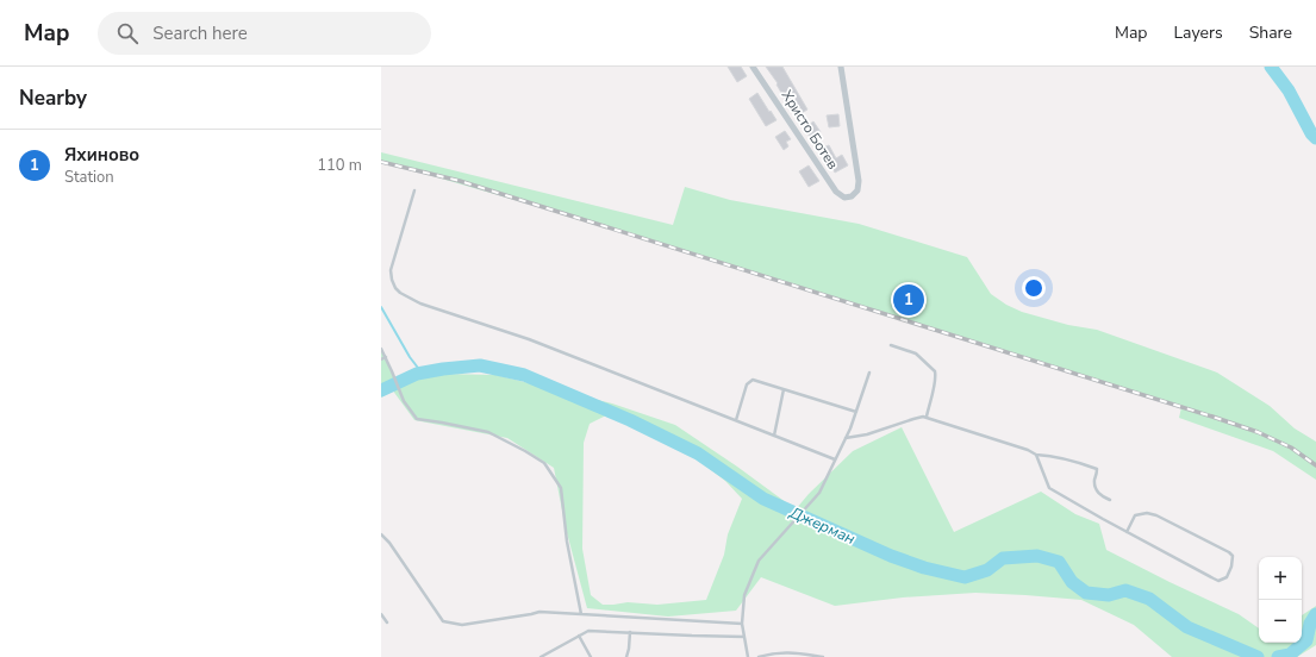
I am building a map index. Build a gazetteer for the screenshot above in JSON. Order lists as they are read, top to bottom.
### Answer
{
  "streets": {
    "street": ["Христо Ботев"]
  },
  "water": ["Джерман"],
  "page": {
    "header": "Map",
    "search": "Search here",
    "nav": ["Map", "Layers", "Share"],
    "heading": "Nearby",
    "list": [
      {
        "mark": "1",
        "name": "Яхиново",
        "note": "Station",
        "value": "110 m"
      }
    ],
    "pins": "1",
    "map_buttons": ["+", "−"]
  }
}
